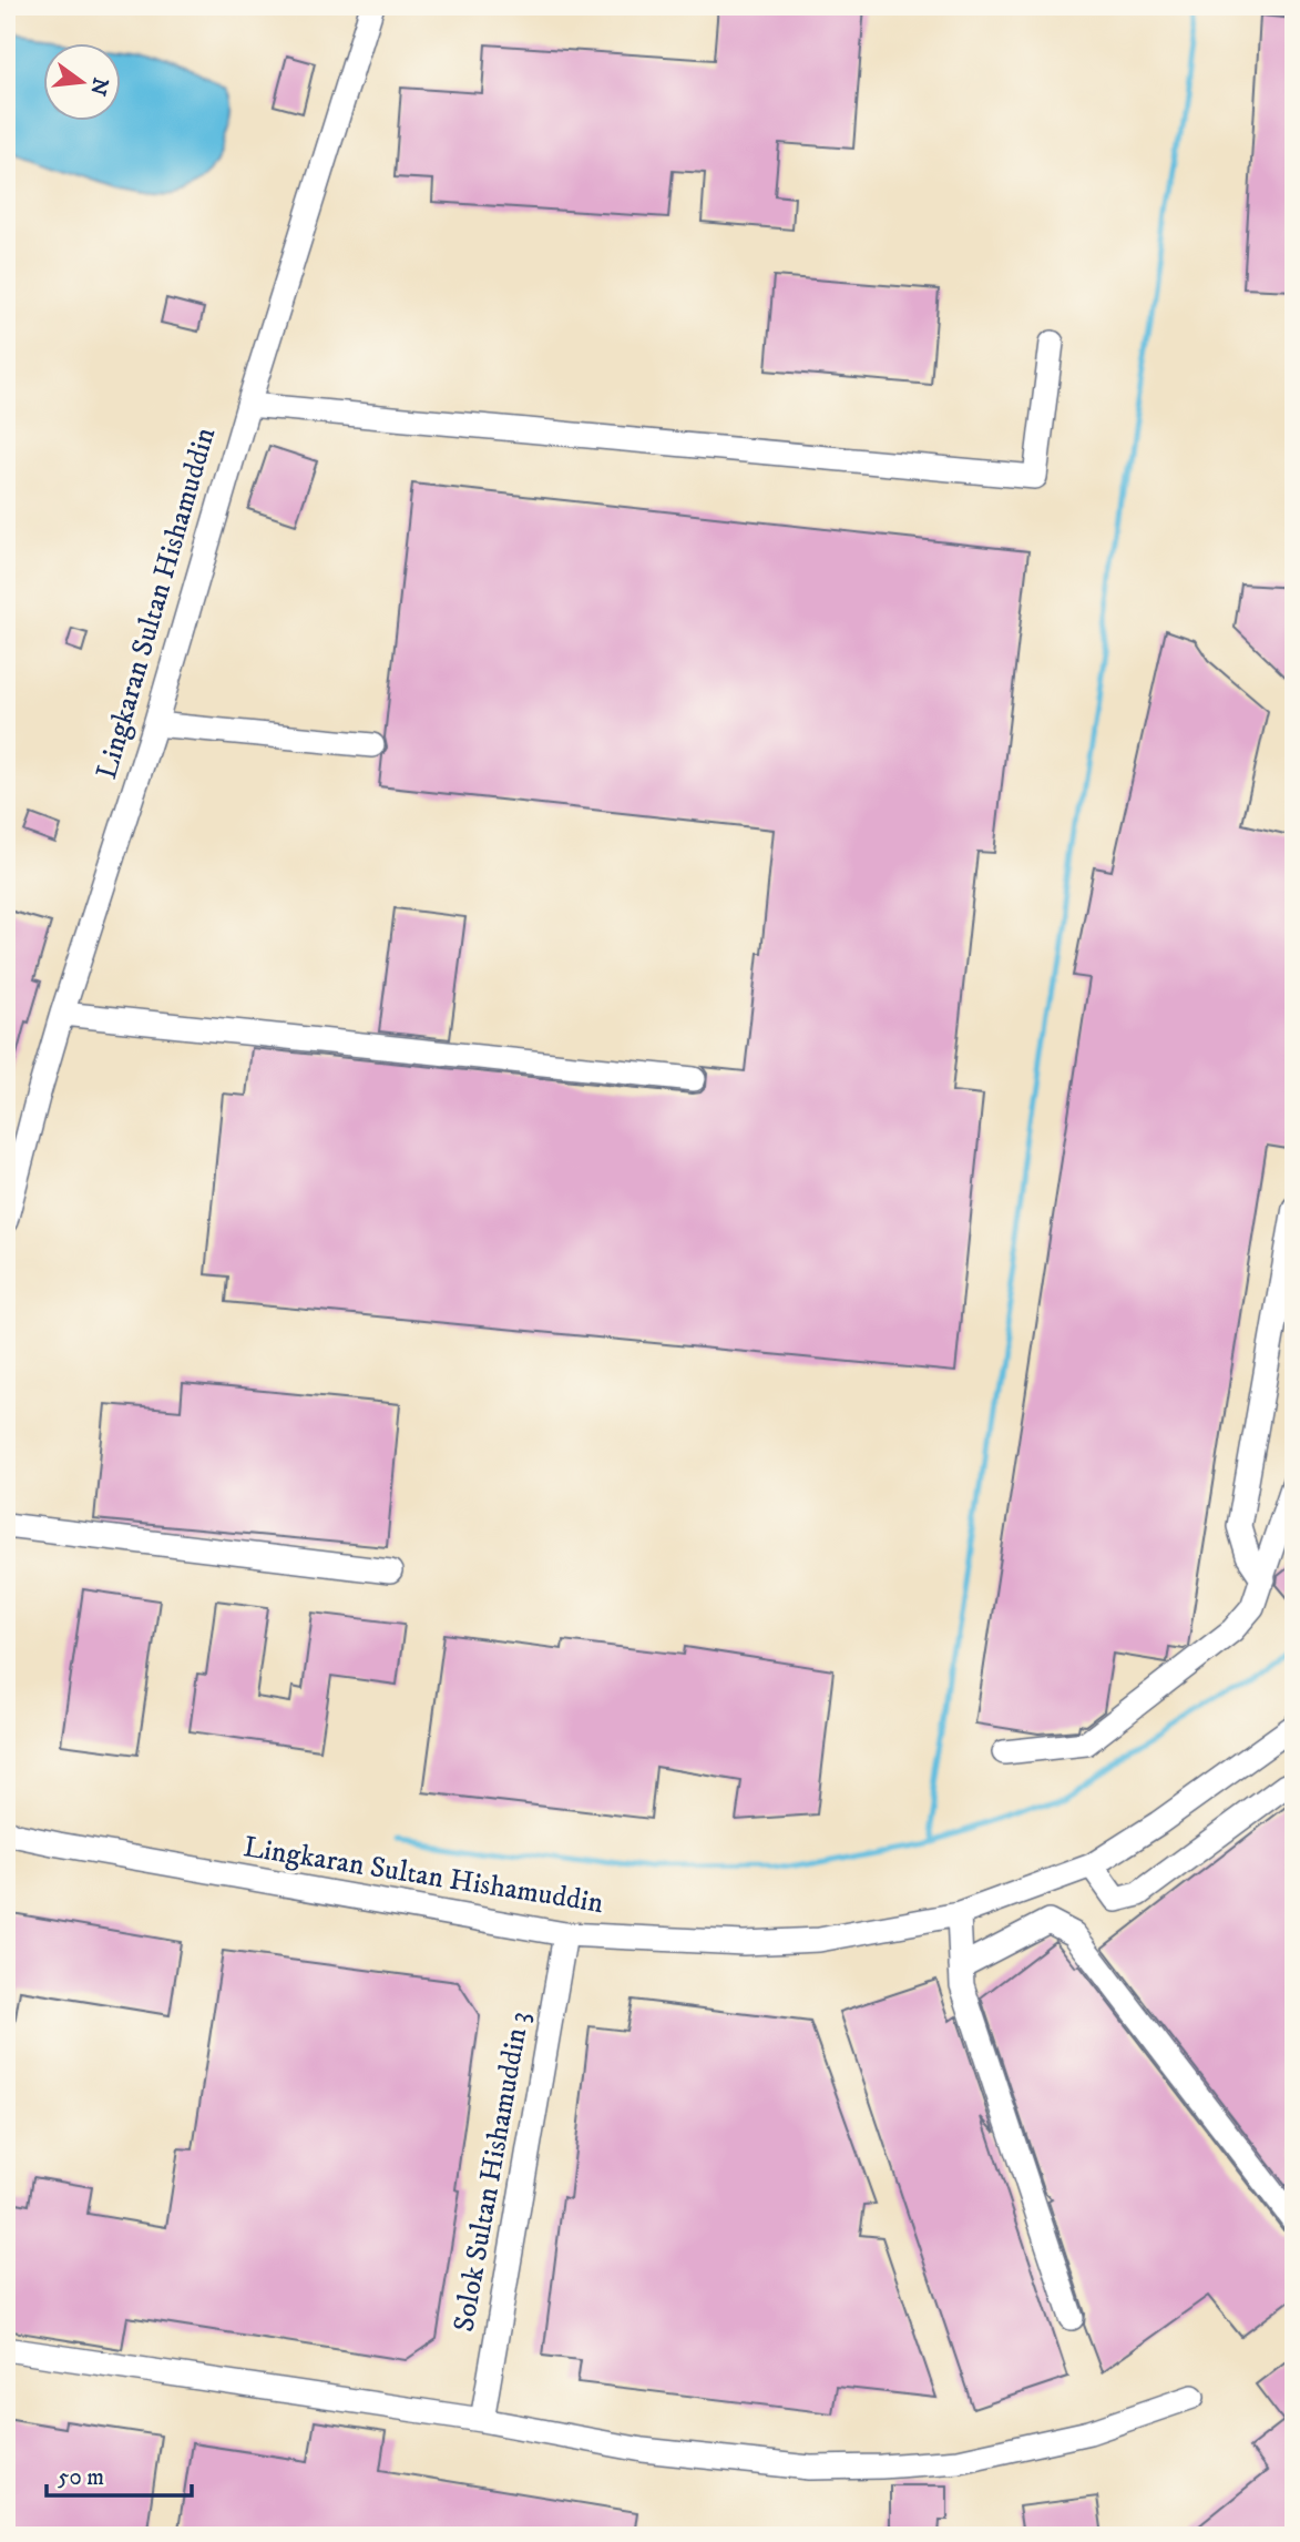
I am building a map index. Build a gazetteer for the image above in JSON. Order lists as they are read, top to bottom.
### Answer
{
  "streets": {
    "street": ["Lingkaran Sultan Hishamuddin", "Solok Sultan Hishamuddin 3"]
  },
  "crossings": [
    ["Lingkaran Sultan Hishamuddin", "Solok Sultan Hishamuddin 3"]
  ],
  "scale_bar": "50 m",
  "north": "right"
}
